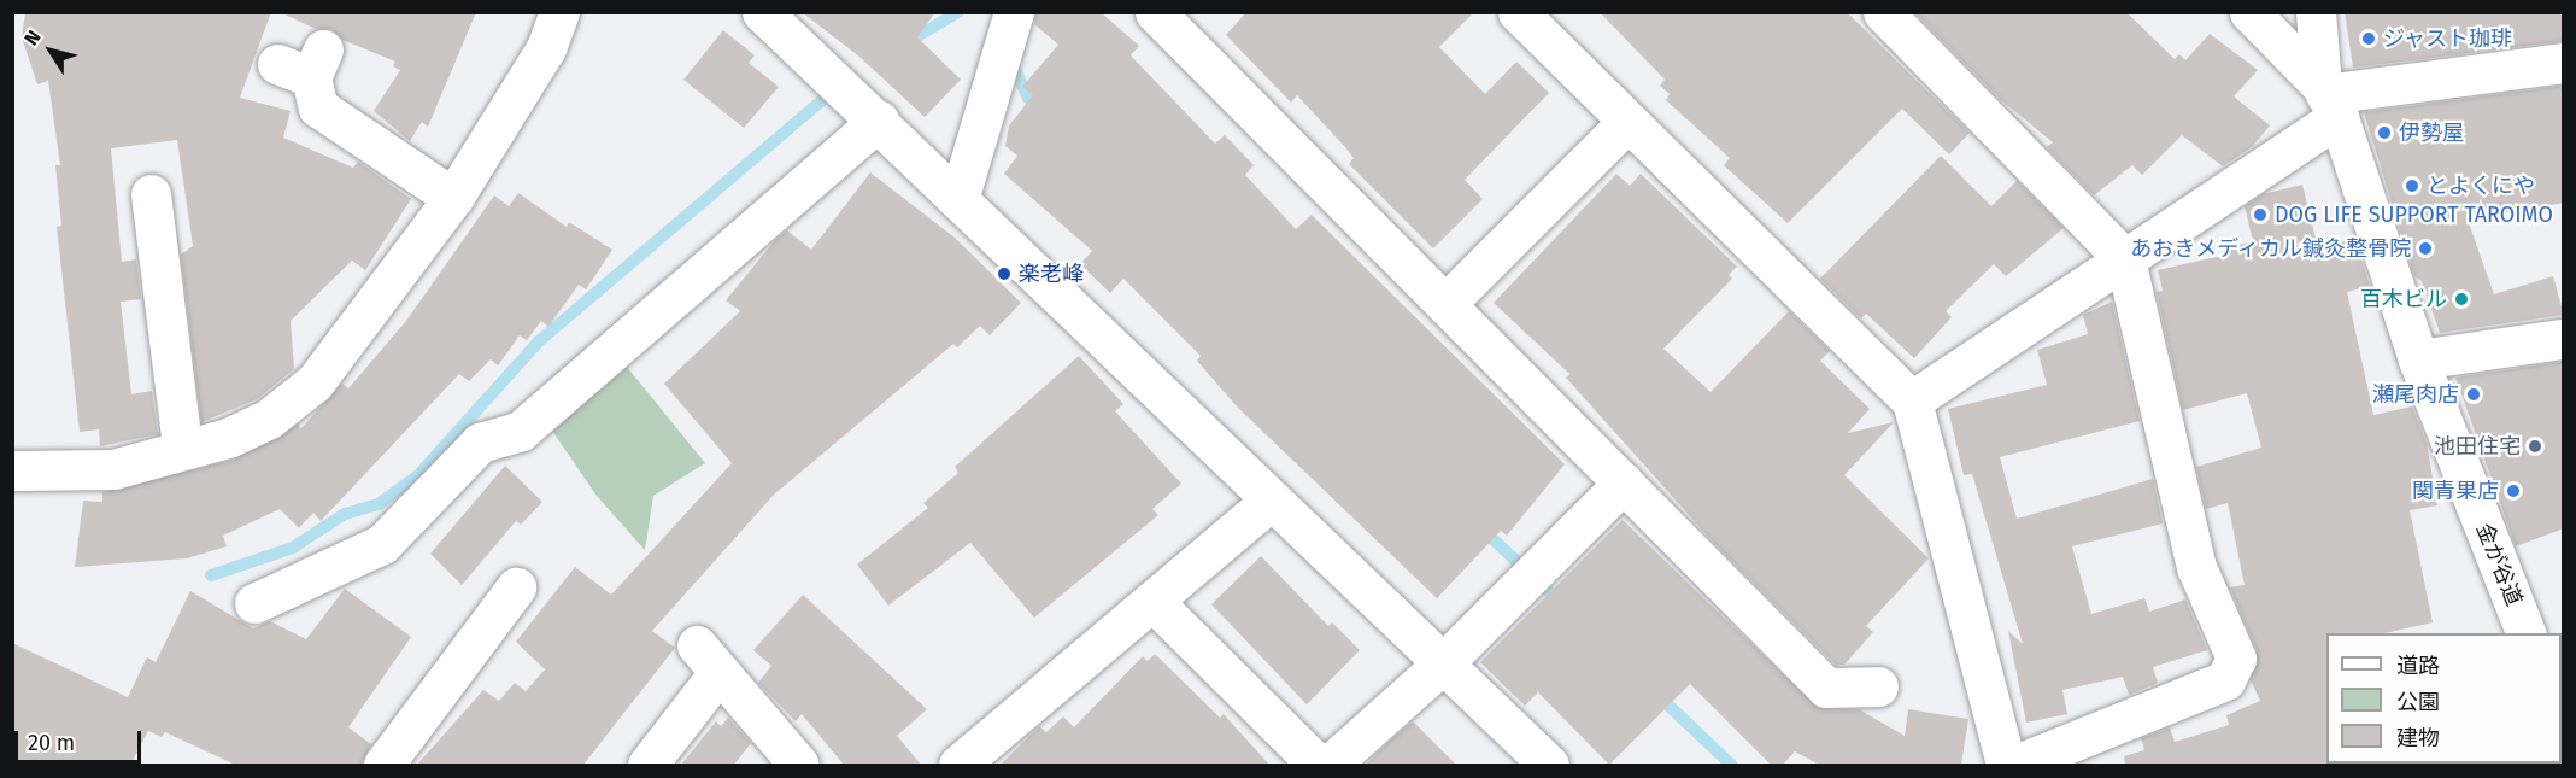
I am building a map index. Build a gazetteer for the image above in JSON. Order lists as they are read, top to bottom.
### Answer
{
  "streets": {
    "street": ["金が谷道"]
  },
  "places": [
    "ジャスト珈琲",
    "伊勢屋",
    "とよくにや",
    "DOG LIFE SUPPORT TAROIMO",
    "あおきメディカル鍼灸整骨院",
    "楽老峰",
    "百木ビル",
    "瀬尾肉店",
    "池田住宅",
    "関青果店"
  ],
  "legend": ["道路", "公園", "建物"],
  "scale_bar": "20 m",
  "north": "top left"
}
